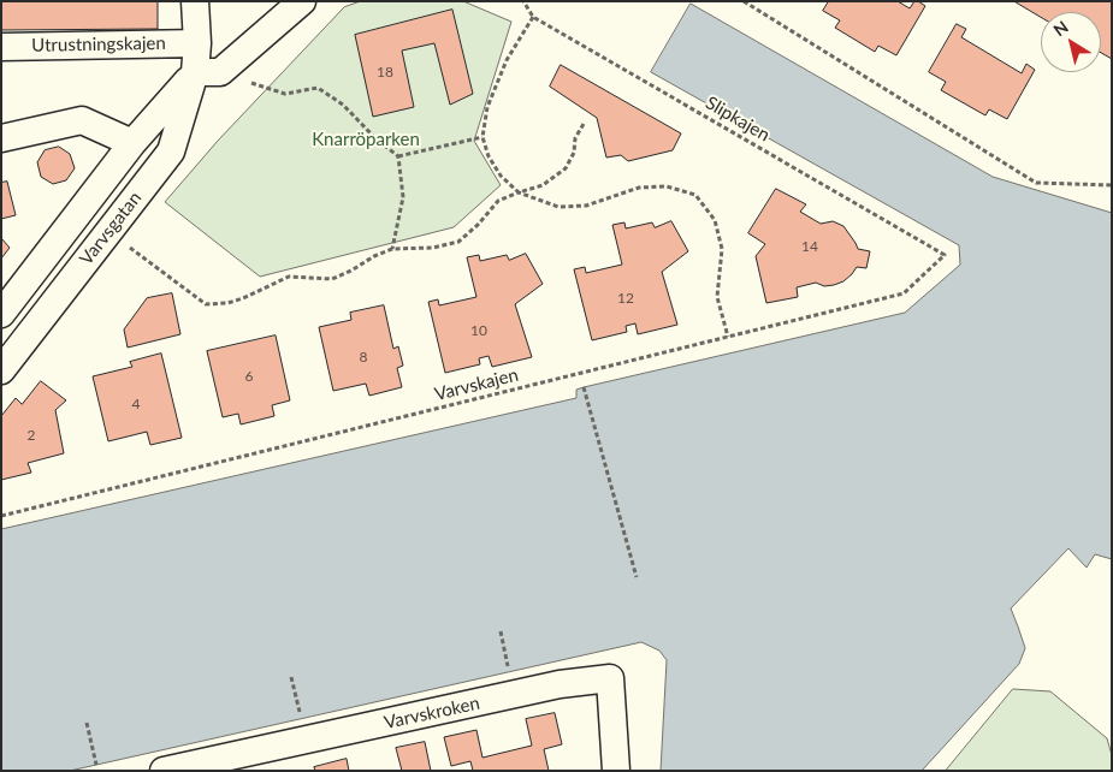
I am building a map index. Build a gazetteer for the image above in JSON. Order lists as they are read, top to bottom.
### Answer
{
  "streets": {
    "street": ["Utrustningskajen", "Varvsgatan", "Varvskroken"],
    "path": ["Slipkajen", "Varvskajen"]
  },
  "crossings": [
    ["Utrustningskajen", "Varvsgatan"],
    ["Slipkajen", "Varvskajen"]
  ],
  "parks": ["Knarröparken"],
  "house_numbers": [
    "18",
    "14",
    "12",
    "10",
    "8",
    "6",
    "4",
    "2"
  ],
  "north": "top left"
}
